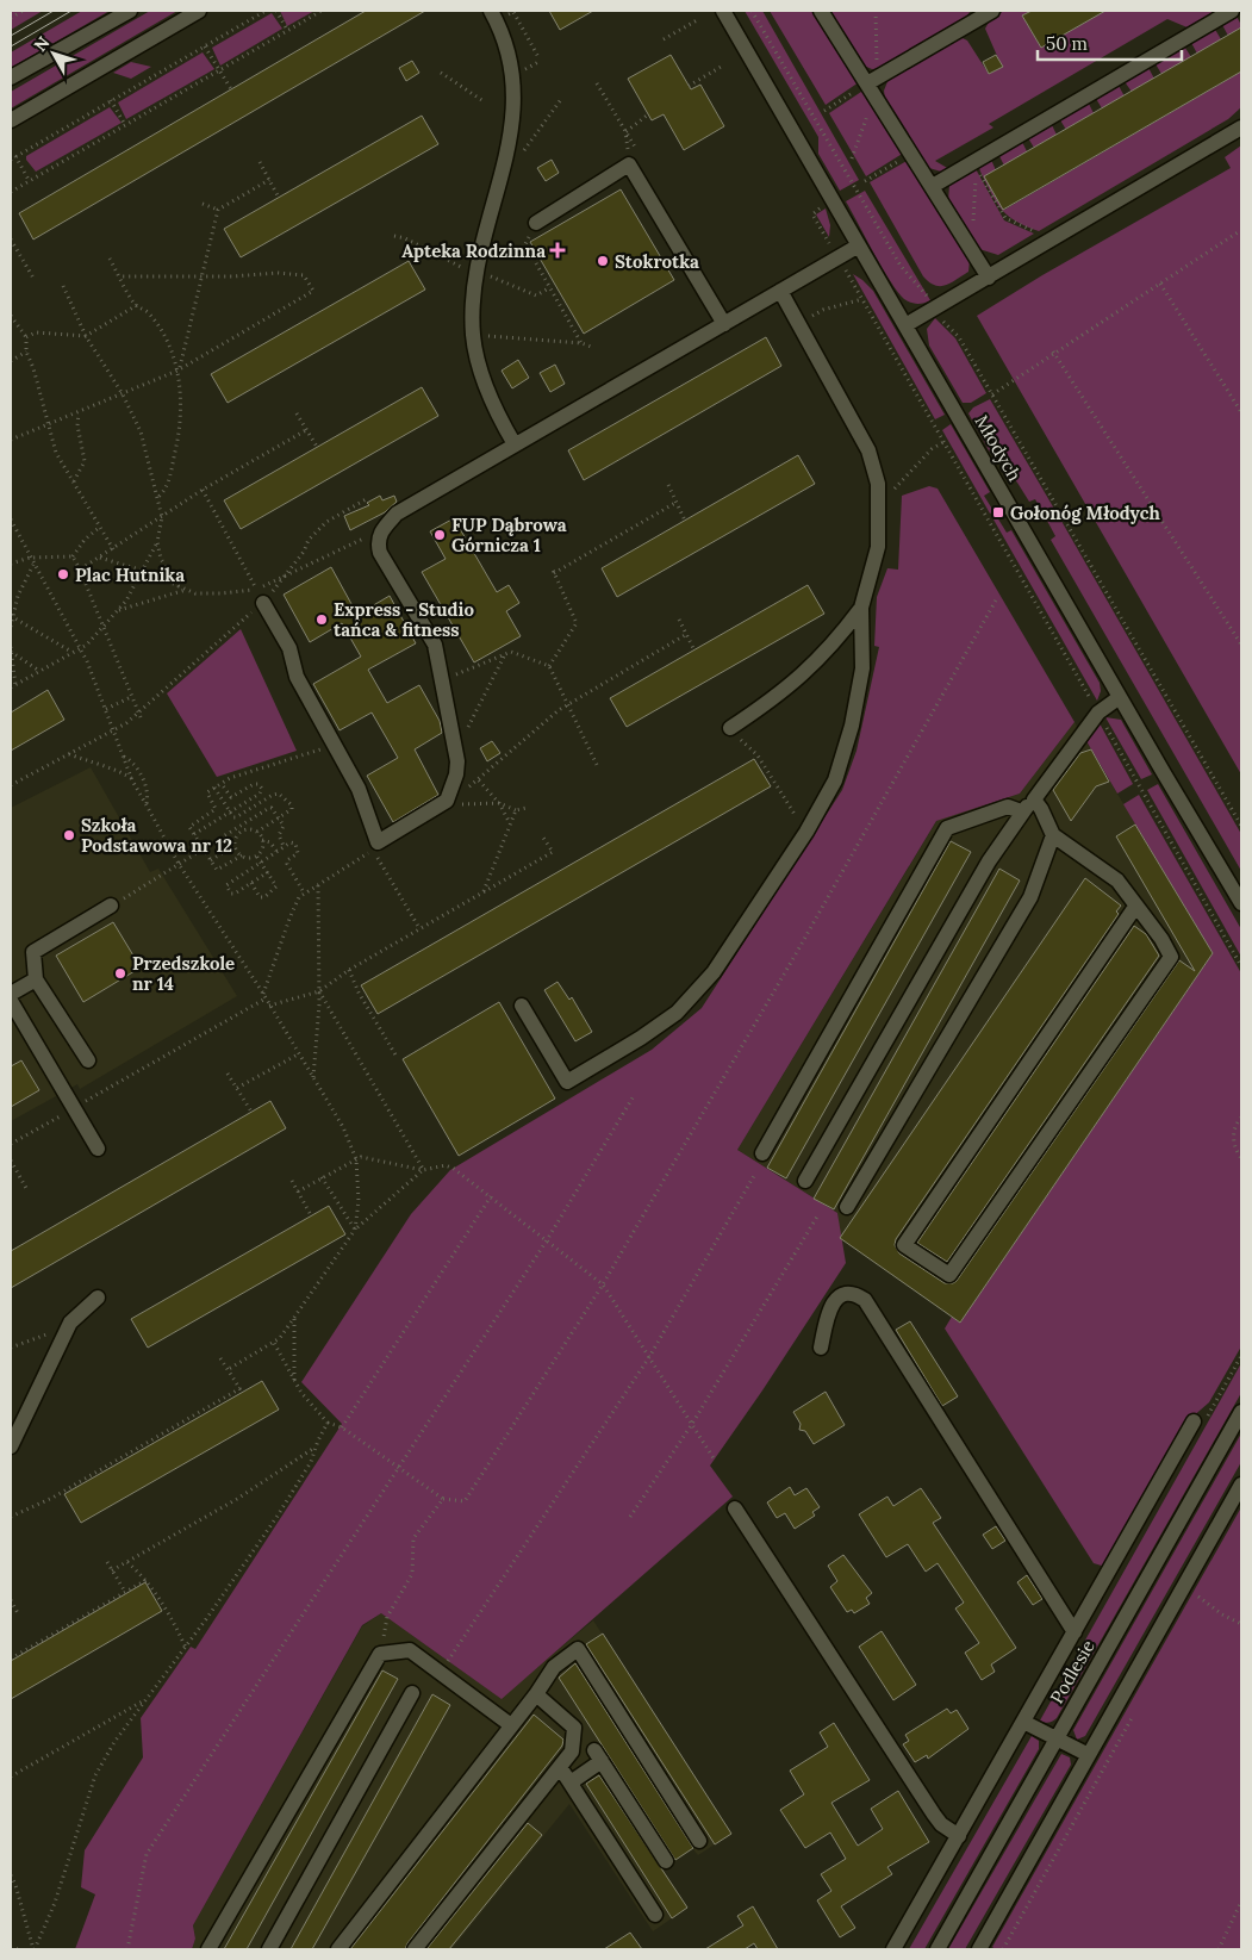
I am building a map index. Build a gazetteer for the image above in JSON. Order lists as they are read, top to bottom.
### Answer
{
  "streets": {
    "street": ["Młodych", "Podlesie"]
  },
  "places": {
    "health": ["Apteka Rodzinna"],
    "other": [
      "Stokrotka",
      "FUP Dąbrowa Górnicza 1",
      "Plac Hutnika",
      "Express - Studio tańca & fitness",
      "Szkoła Podstawowa nr 12",
      "Przedszkole nr 14"
    ],
    "transit": ["Gołonóg Młodych"]
  },
  "scale_bar": "50 m",
  "north": "top left"
}
